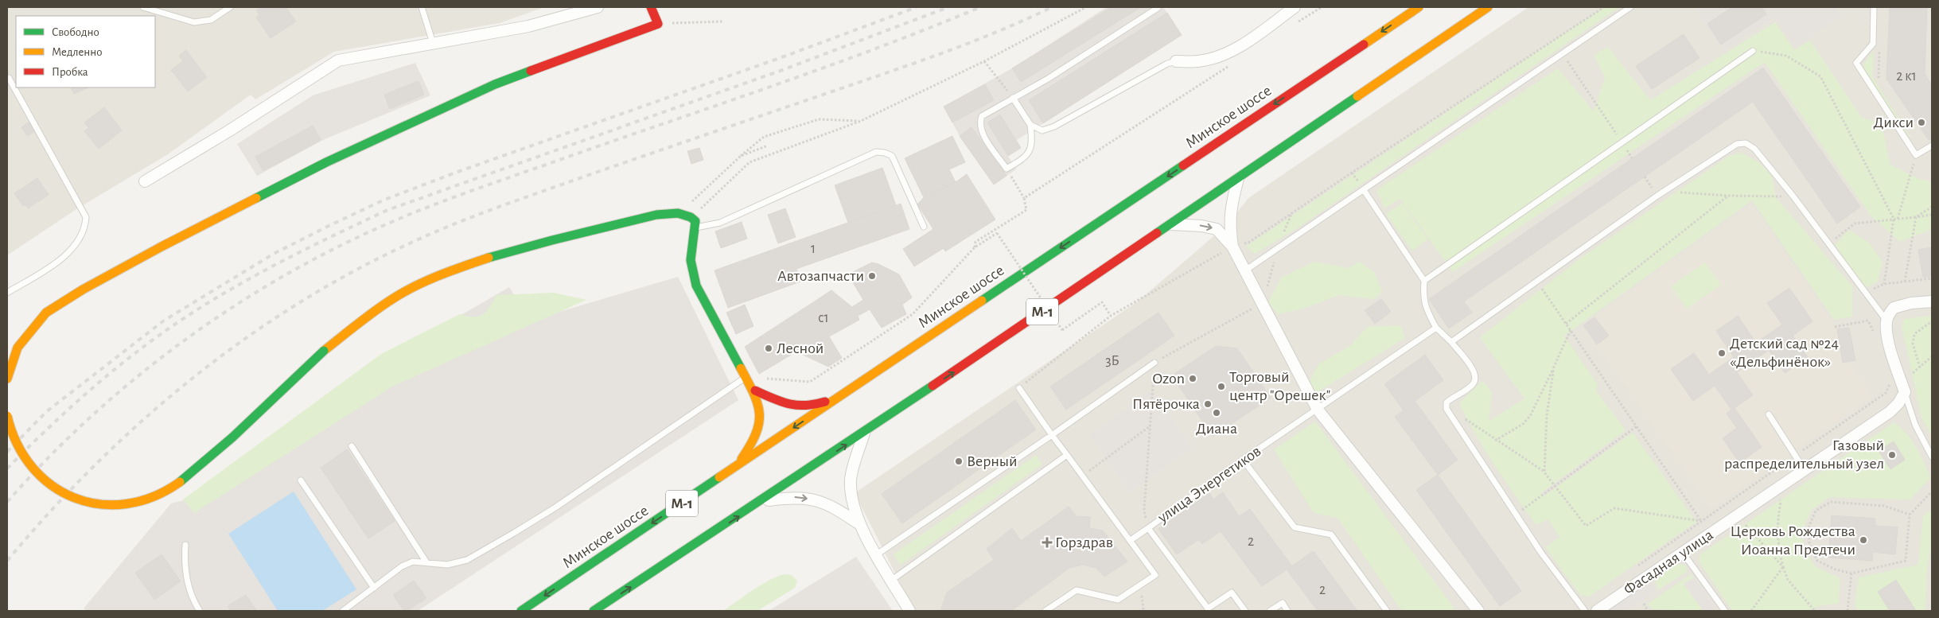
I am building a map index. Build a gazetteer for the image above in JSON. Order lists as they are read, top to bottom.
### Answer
{
  "streets": {
    "main road": ["Минское шоссе", "М-1"],
    "street": ["Фасадная улица"],
    "lane": ["улица Энергетиков"]
  },
  "places": {
    "other": [
      "Дикси",
      "Автозапчасти",
      "Лесной",
      "Детский сад №24 «Дельфинёнок»",
      "Ozon",
      "Торговый центр \"Орешек\"",
      "Пятёрочка",
      "Диана",
      "Газовый распределительный узел",
      "Верный",
      "Церковь Рождества Иоанна Предтечи"
    ],
    "health": ["Горздрав"]
  },
  "house_numbers": [
    "2 к1",
    "1",
    "с1",
    "3Б",
    "2",
    "2"
  ],
  "legend": ["Свободно", "Медленно", "Пробка"]
}
